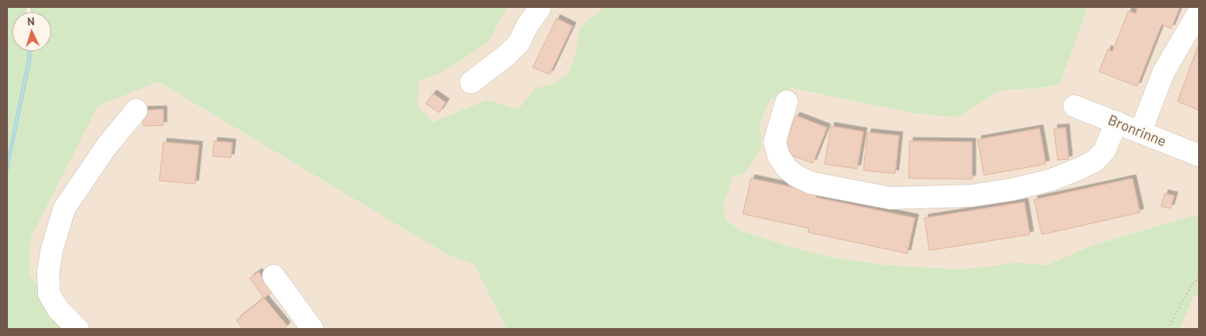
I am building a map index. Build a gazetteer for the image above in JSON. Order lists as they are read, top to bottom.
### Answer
{
  "streets": {
    "street": ["Bronrinne"]
  },
  "north": "top"
}
